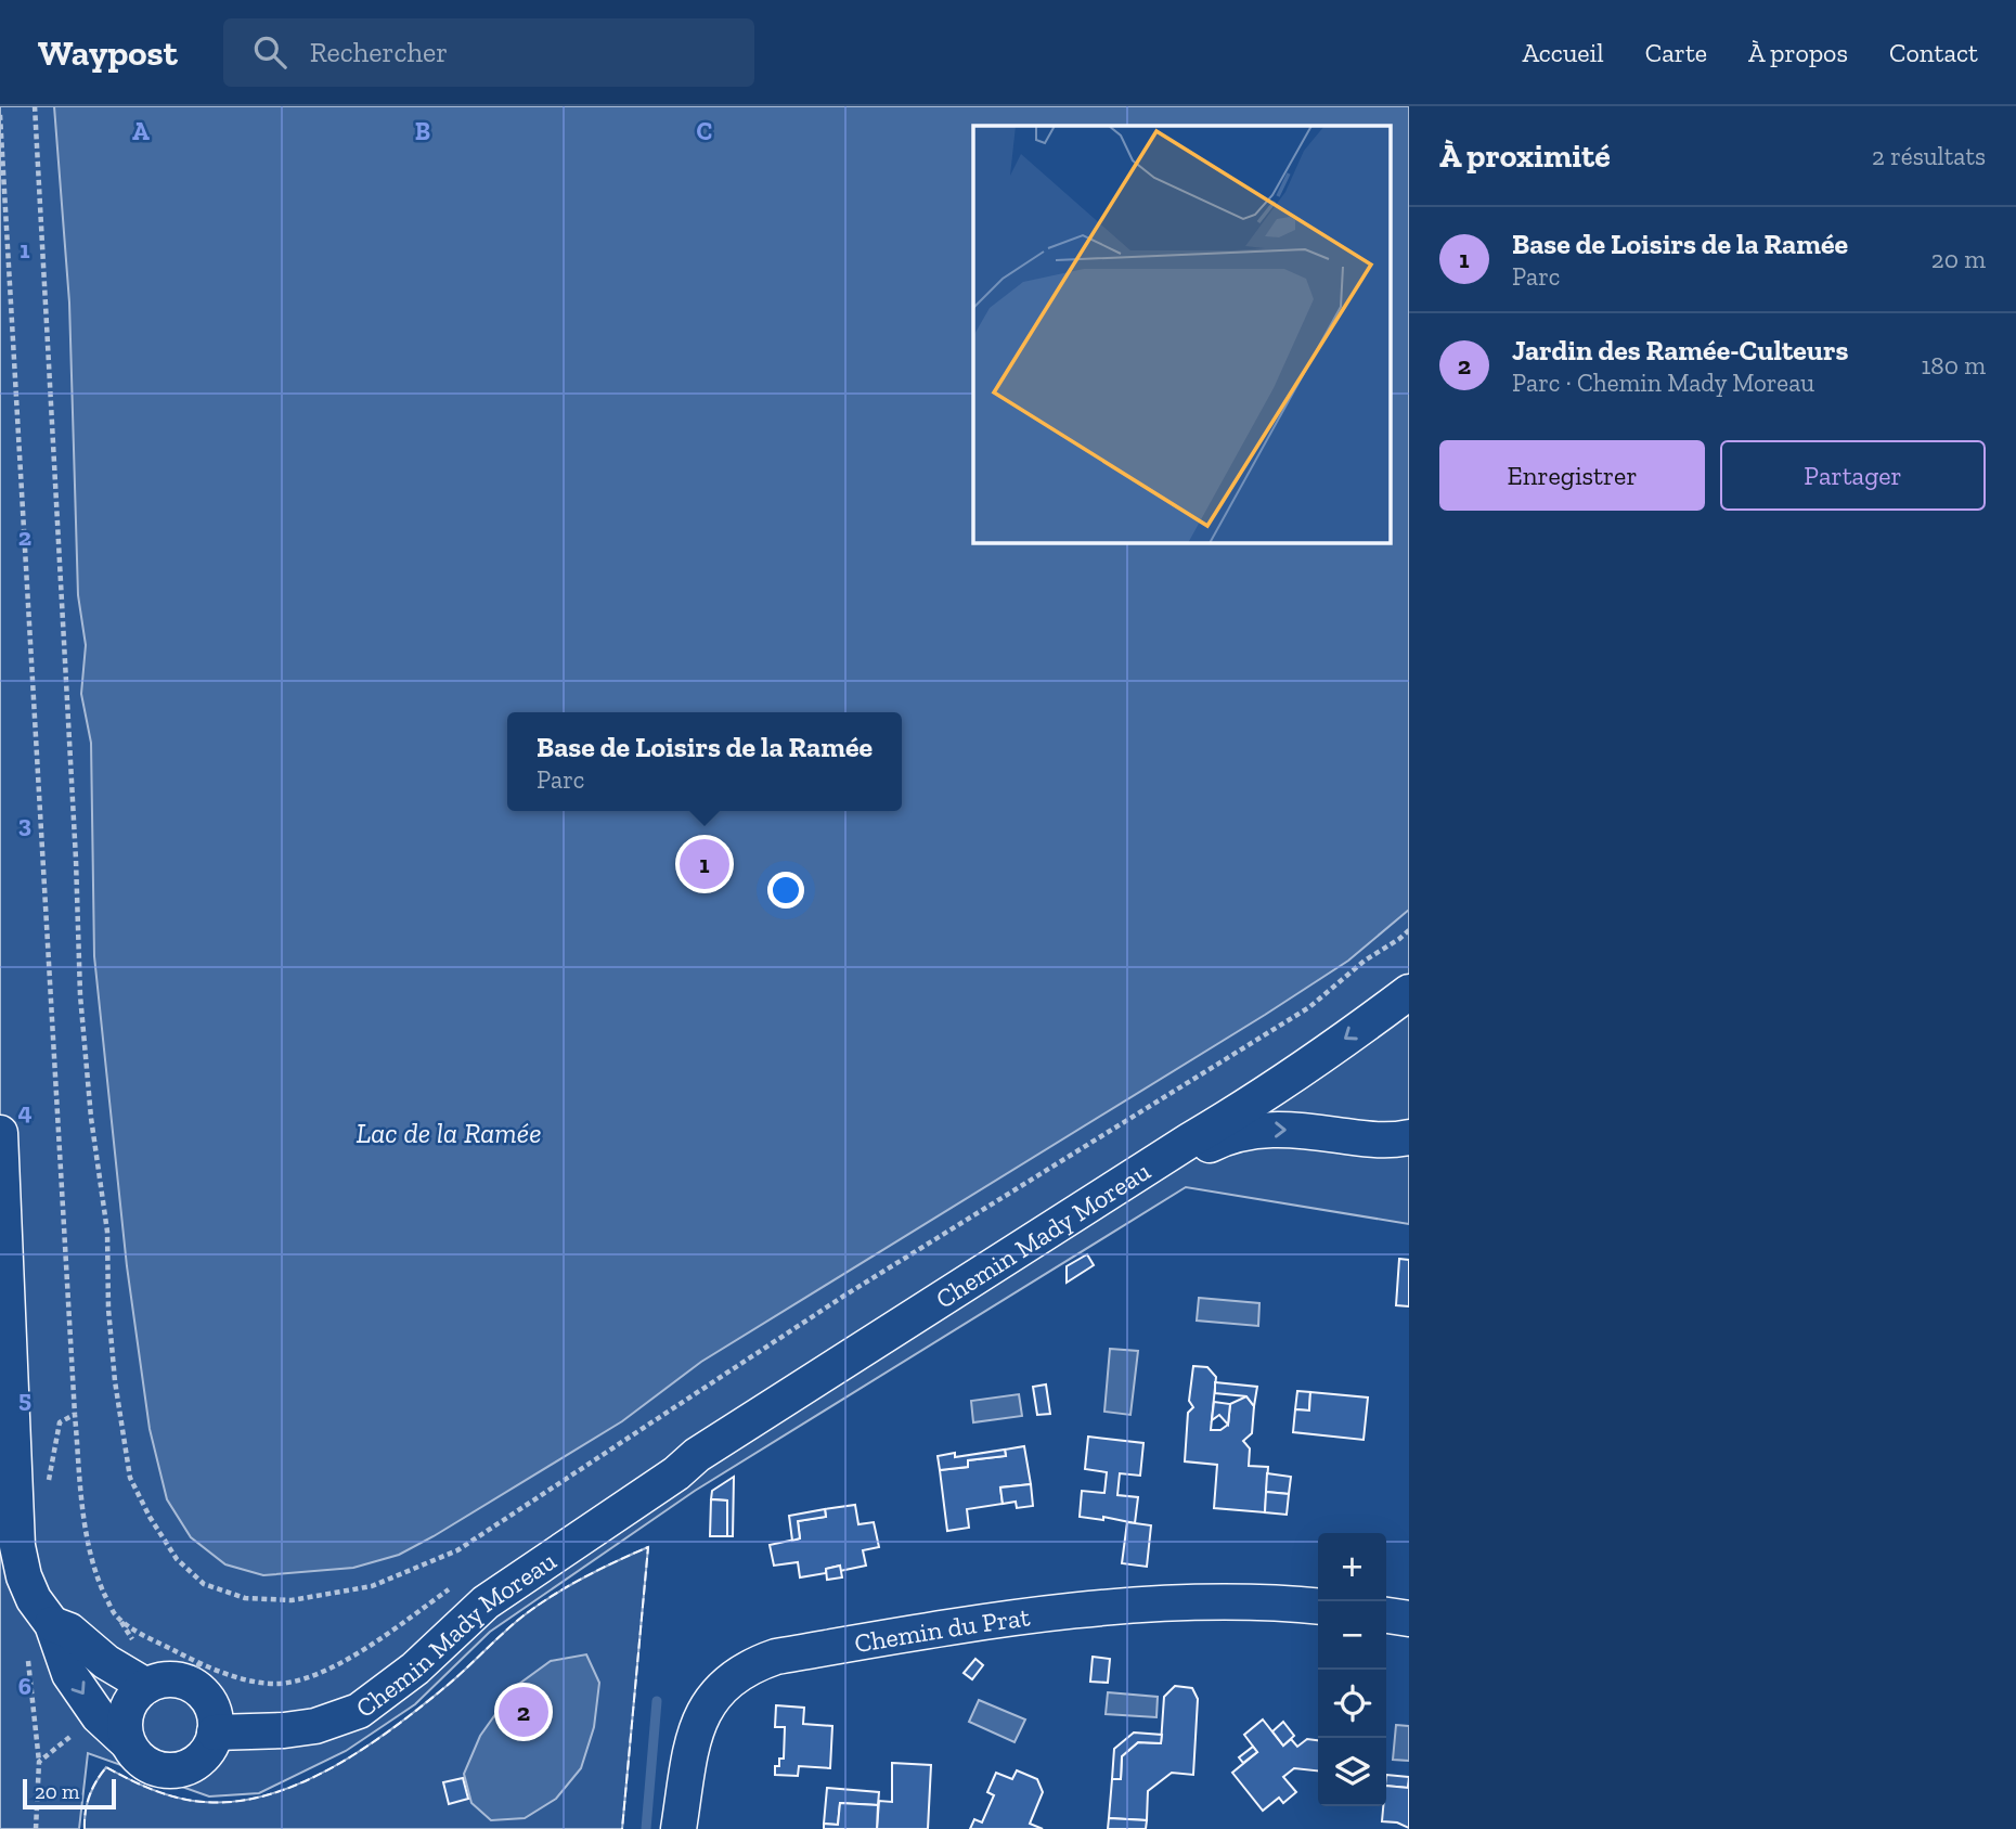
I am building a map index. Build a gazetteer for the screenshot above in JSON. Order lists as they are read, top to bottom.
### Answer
{
  "streets": {
    "street": ["Chemin Mady Moreau", "Chemin du Prat"]
  },
  "water": ["Lac de la Ramée"],
  "scale_bar": "20 m",
  "page": {
    "header": "Waypost",
    "search": "Rechercher",
    "nav": [
      "Accueil",
      "Carte",
      "À propos",
      "Contact"
    ],
    "heading": ["À proximité", "2 résultats"],
    "list": [
      {
        "mark": "1",
        "name": "Base de Loisirs de la Ramée",
        "note": "Parc",
        "value": "20 m"
      },
      {
        "mark": "2",
        "name": "Jardin des Ramée-Culteurs",
        "note": "Parc · Chemin Mady Moreau",
        "value": "180 m"
      }
    ],
    "buttons": ["Enregistrer", "Partager"],
    "popup": ["Base de Loisirs de la Ramée", "Parc"],
    "pins": ["1", "2"],
    "map_buttons": ["+", "−"],
    "scale": "20 m"
  },
  "grid": {
    "columns": ["A", "B", "C"],
    "rows": [
      "1",
      "2",
      "3",
      "4",
      "5",
      "6"
    ]
  }
}
